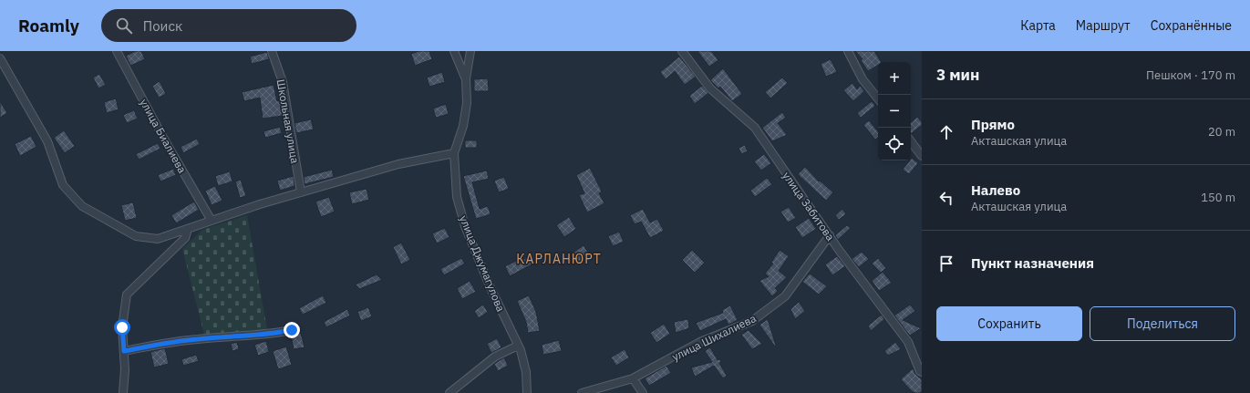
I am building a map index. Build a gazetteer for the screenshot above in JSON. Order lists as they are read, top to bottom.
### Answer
{
  "streets": {
    "street": [
      "Школьная улица",
      "улица Биалиева",
      "улица Забитова",
      "улица Джумагулова",
      "улица Шихалиева"
    ]
  },
  "crossings": [
    ["улица Забитова", "улица Шихалиева"]
  ],
  "districts": ["КАРЛАНЮРТ"],
  "page": {
    "header": "Roamly",
    "search": "Поиск",
    "nav": ["Карта", "Маршрут", "Сохранённые"],
    "heading": ["3 мин", "Пешком · 170 m"],
    "map_buttons": ["+", "−"],
    "list": [
      ["Прямо", "Акташская улица", "20 m"],
      ["Налево", "Акташская улица", "150 m"],
      "Пункт назначения"
    ],
    "buttons": ["Сохранить", "Поделиться"]
  }
}
